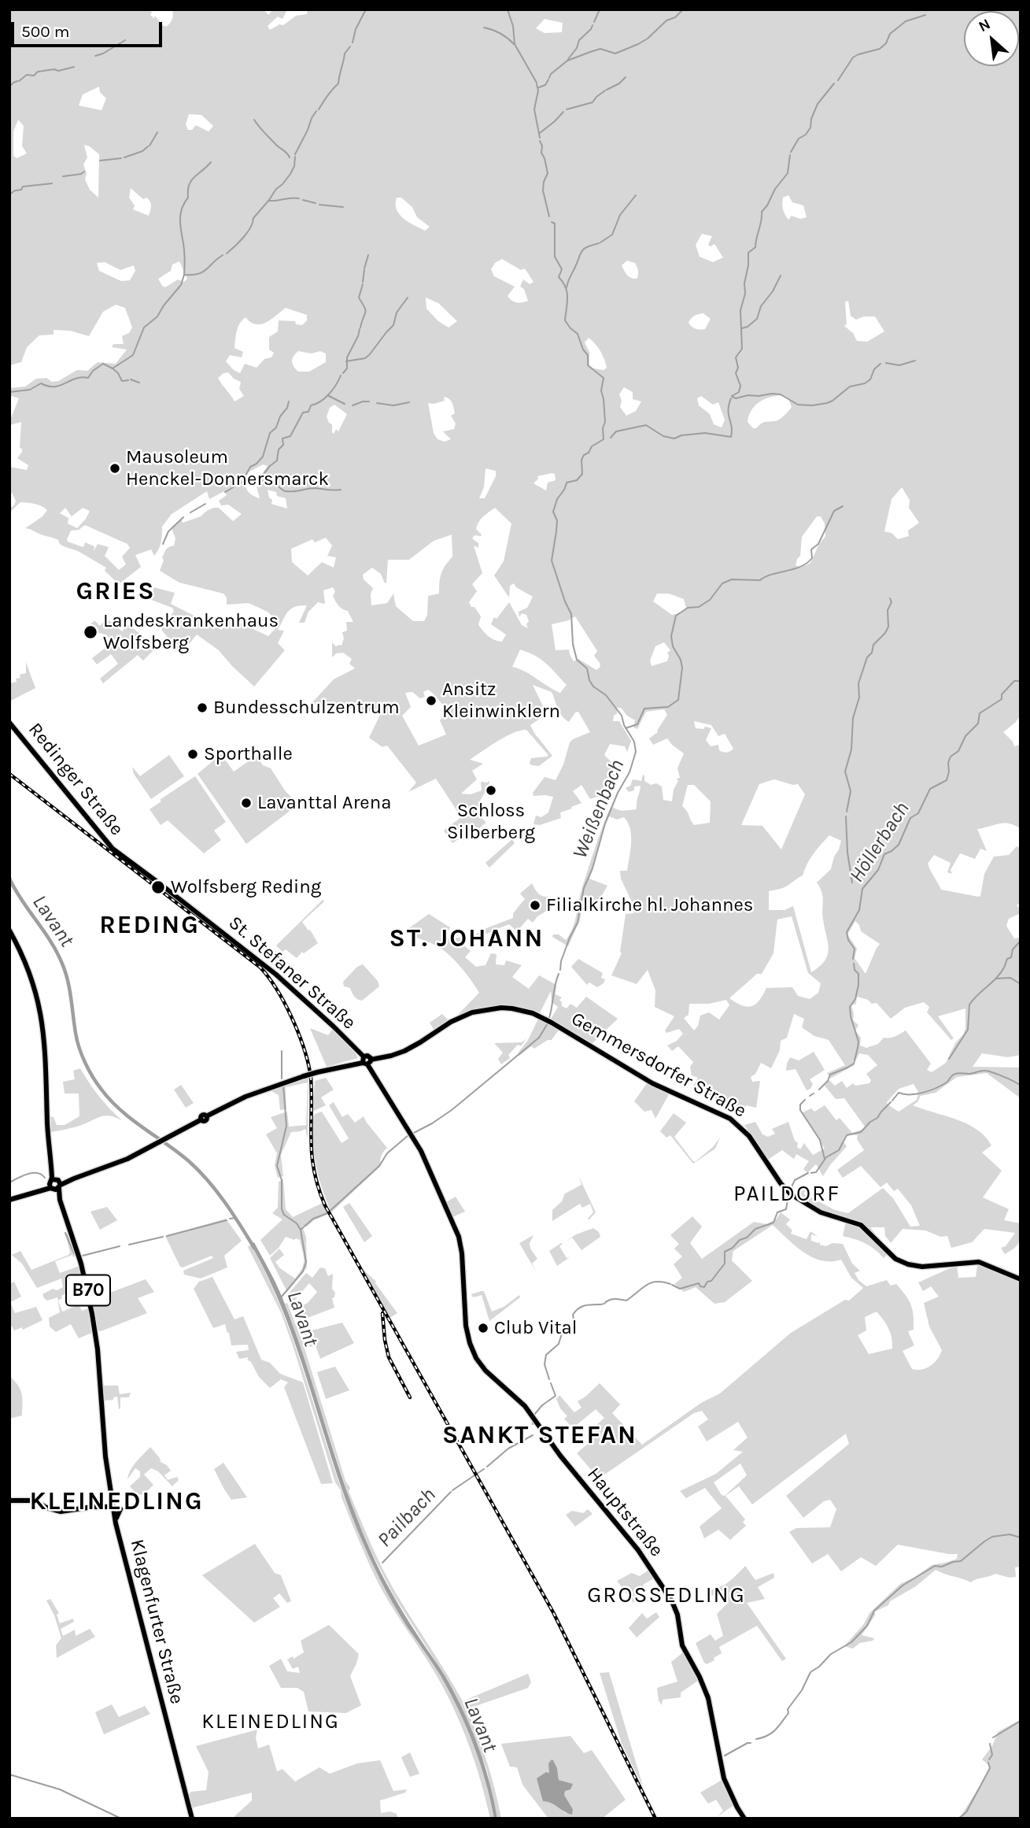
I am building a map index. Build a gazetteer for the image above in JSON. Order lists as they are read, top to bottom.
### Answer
{
  "streets": {
    "main road": [
      "Redinger Straße",
      "St. Stefaner Straße",
      "Gemmersdorfer Straße",
      "B70",
      "Hauptstraße",
      "Klagenfurter Straße"
    ]
  },
  "crossings": [
    ["Redinger Straße", "St. Stefaner Straße"],
    ["St. Stefaner Straße", "Gemmersdorfer Straße"],
    ["St. Stefaner Straße", "Hauptstraße"],
    ["Gemmersdorfer Straße", "Klagenfurter Straße"]
  ],
  "districts": [
    "GRIES",
    "REDING",
    "ST. JOHANN",
    "PAILDORF",
    "SANKT STEFAN",
    "KLEINEDLING",
    "GROSSEDLING",
    "KLEINEDLING"
  ],
  "water": [
    "Weißenbach",
    "Höllerbach",
    "Lavant",
    "Pailbach"
  ],
  "places": [
    "Mausoleum Henckel-Donnersmarck",
    "Landeskrankenhaus Wolfsberg",
    "Ansitz Kleinwinklern",
    "Bundesschulzentrum",
    "Sporthalle",
    "Schloss Silberberg",
    "Lavanttal Arena",
    "Wolfsberg Reding",
    "Filialkirche hl. Johannes",
    "Club Vital"
  ],
  "scale_bar": "500 m",
  "north": "top left"
}
